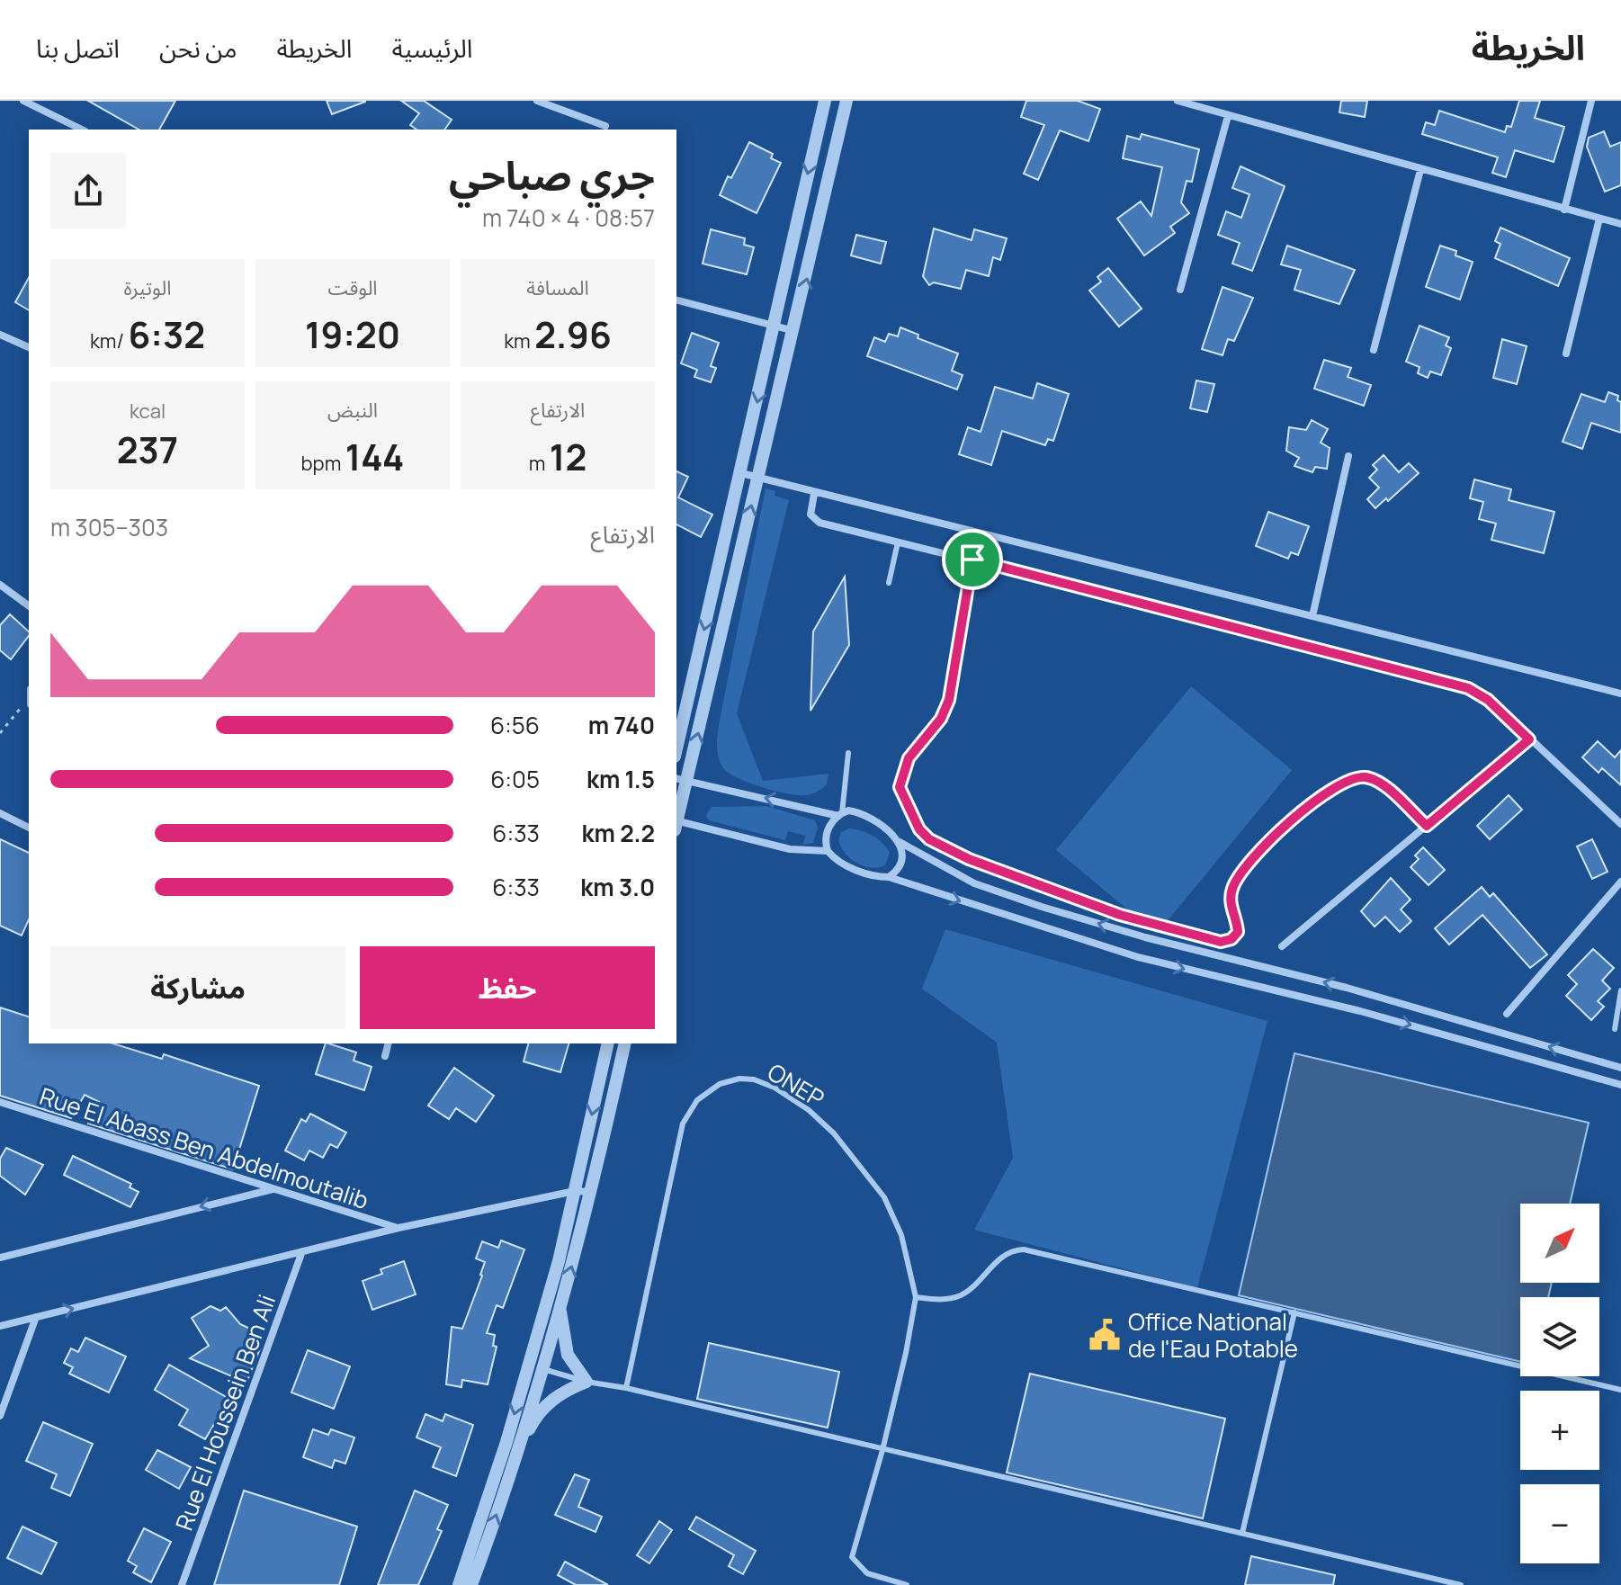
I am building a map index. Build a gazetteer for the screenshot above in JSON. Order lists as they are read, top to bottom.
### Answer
{
  "streets": {
    "street": ["Rue El Abass Ben Abdelmoutalib", "Rue El Houssein Ben Ali"],
    "lane": ["ONEP"]
  },
  "places": {
    "public building": ["Office National de l'Eau Potable"]
  },
  "north": "top right",
  "page": {
    "header": "الخريطة",
    "nav": [
      "الرئيسية",
      "الخريطة",
      "من نحن",
      "اتصل بنا"
    ],
    "heading": ["جري صباحي", "08:57 · 4 × 740 m"],
    "stats": [
      ["المسافة", "2.96 km"],
      ["الوقت", "19:20"],
      ["الوتيرة", "6:32 /km"],
      ["الارتفاع", "12 m"],
      ["النبض", "144 bpm"],
      ["kcal", "237"]
    ],
    "chart": ["الارتفاع", "303–305 m"],
    "list": [
      {
        "name": "740 m",
        "note": "6:56"
      },
      {
        "name": "1.5 km",
        "note": "6:05"
      },
      {
        "name": "2.2 km",
        "note": "6:33"
      },
      {
        "name": "3.0 km",
        "note": "6:33"
      }
    ],
    "buttons": ["حفظ", "مشاركة"],
    "map_buttons": ["+", "−"]
  }
}
